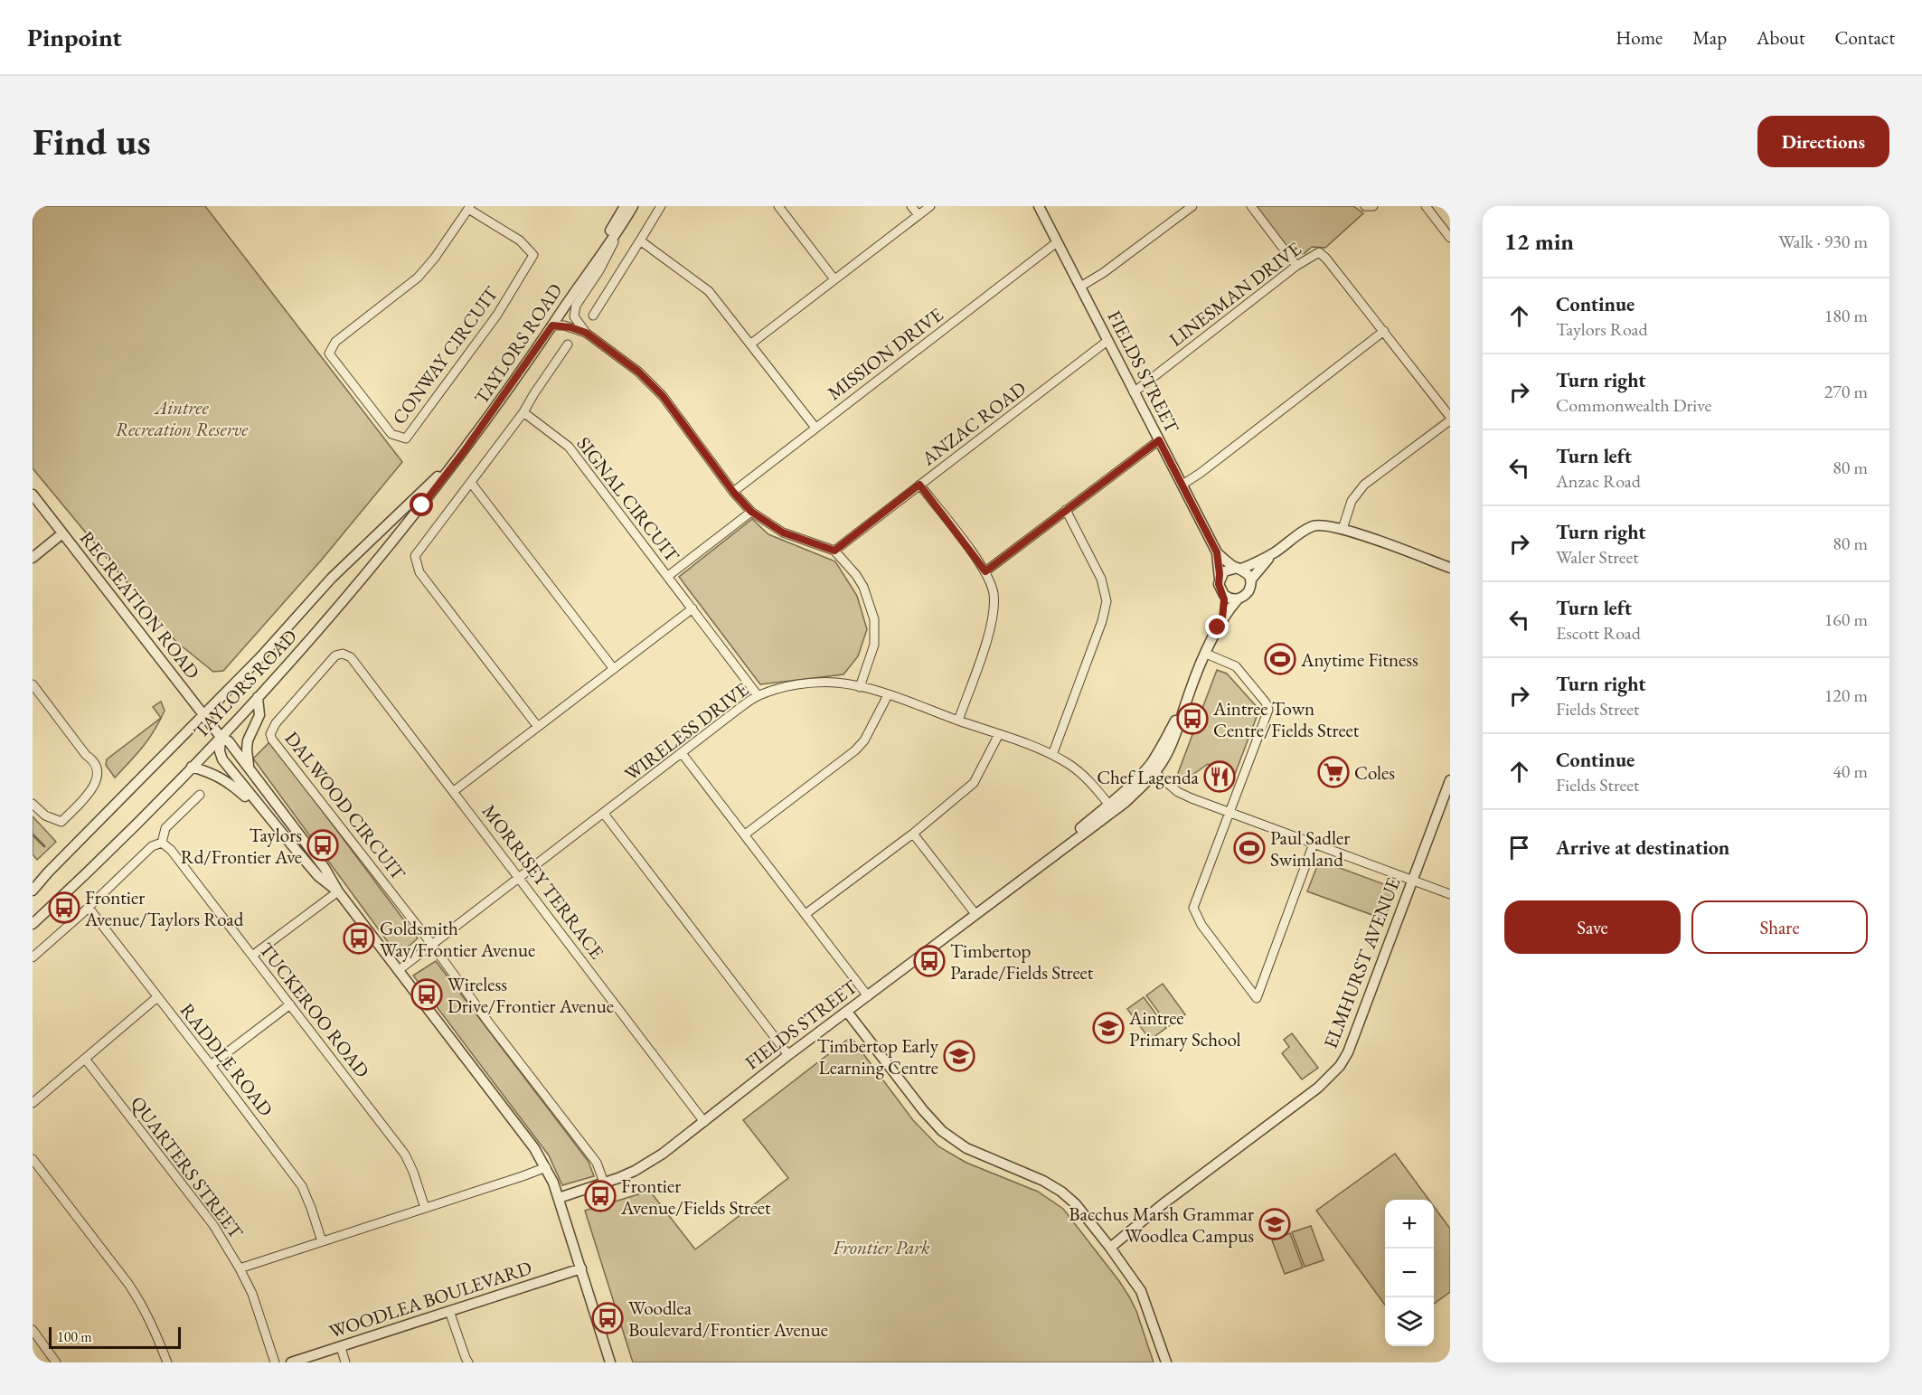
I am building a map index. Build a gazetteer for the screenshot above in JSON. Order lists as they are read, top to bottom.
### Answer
{
  "streets": {
    "street": [
      "LINESMAN DRIVE",
      "TAYLORS ROAD",
      "MISSION DRIVE",
      "CONWAY CIRCUIT",
      "FIELDS STREET",
      "ANZAC ROAD",
      "SIGNAL CIRCUIT",
      "RECREATION ROAD",
      "WIRELESS DRIVE",
      "DALWOOD CIRCUIT",
      "MORRISEY TERRACE",
      "ELMHURST AVENUE",
      "TUCKEROO ROAD",
      "RADDLE ROAD",
      "QUARTERS STREET",
      "WOODLEA BOULEVARD"
    ]
  },
  "crossings": [
    ["LINESMAN DRIVE", "FIELDS STREET"],
    ["TAYLORS ROAD", "RECREATION ROAD"],
    ["MISSION DRIVE", "FIELDS STREET"],
    ["FIELDS STREET", "ANZAC ROAD"],
    ["FIELDS STREET", "WIRELESS DRIVE"],
    ["FIELDS STREET", "MORRISEY TERRACE"],
    ["SIGNAL CIRCUIT", "WIRELESS DRIVE"],
    ["WIRELESS DRIVE", "DALWOOD CIRCUIT"],
    ["WIRELESS DRIVE", "MORRISEY TERRACE"],
    ["DALWOOD CIRCUIT", "MORRISEY TERRACE"]
  ],
  "parks": ["Aintree Recreation Reserve", "Frontier Park"],
  "places": {
    "sports": ["Anytime Fitness", "Paul Sadler Swimland"],
    "bus stop": [
      "Aintree Town Centre/Fields Street",
      "Taylors Rd/Frontier Ave",
      "Frontier Avenue/Taylors Road",
      "Goldsmith Way/Frontier Avenue",
      "Timbertop Parade/Fields Street",
      "Wireless Drive/Frontier Avenue",
      "Frontier Avenue/Fields Street",
      "Woodlea Boulevard/Frontier Avenue"
    ],
    "supermarket": ["Coles"],
    "restaurant": ["Chef Lagenda"],
    "school or university": ["Aintree Primary School", "Timbertop Early Learning Centre", "Bacchus Marsh Grammar Woodlea Campus"]
  },
  "scale_bar": "100 m",
  "page": {
    "header": "Pinpoint",
    "nav": [
      "Home",
      "Map",
      "About",
      "Contact"
    ],
    "buttons": [
      "Directions",
      ["Save", "Share"]
    ],
    "title": "Find us",
    "heading": ["12 min", "Walk · 930 m"],
    "list": [
      ["Continue", "Taylors Road", "180 m"],
      ["Turn right", "Commonwealth Drive", "270 m"],
      ["Turn left", "Anzac Road", "80 m"],
      ["Turn right", "Waler Street", "80 m"],
      ["Turn left", "Escott Road", "160 m"],
      ["Turn right", "Fields Street", "120 m"],
      ["Continue", "Fields Street", "40 m"],
      "Arrive at destination"
    ],
    "map_buttons": ["+", "−"],
    "scale": "100 m"
  }
}
